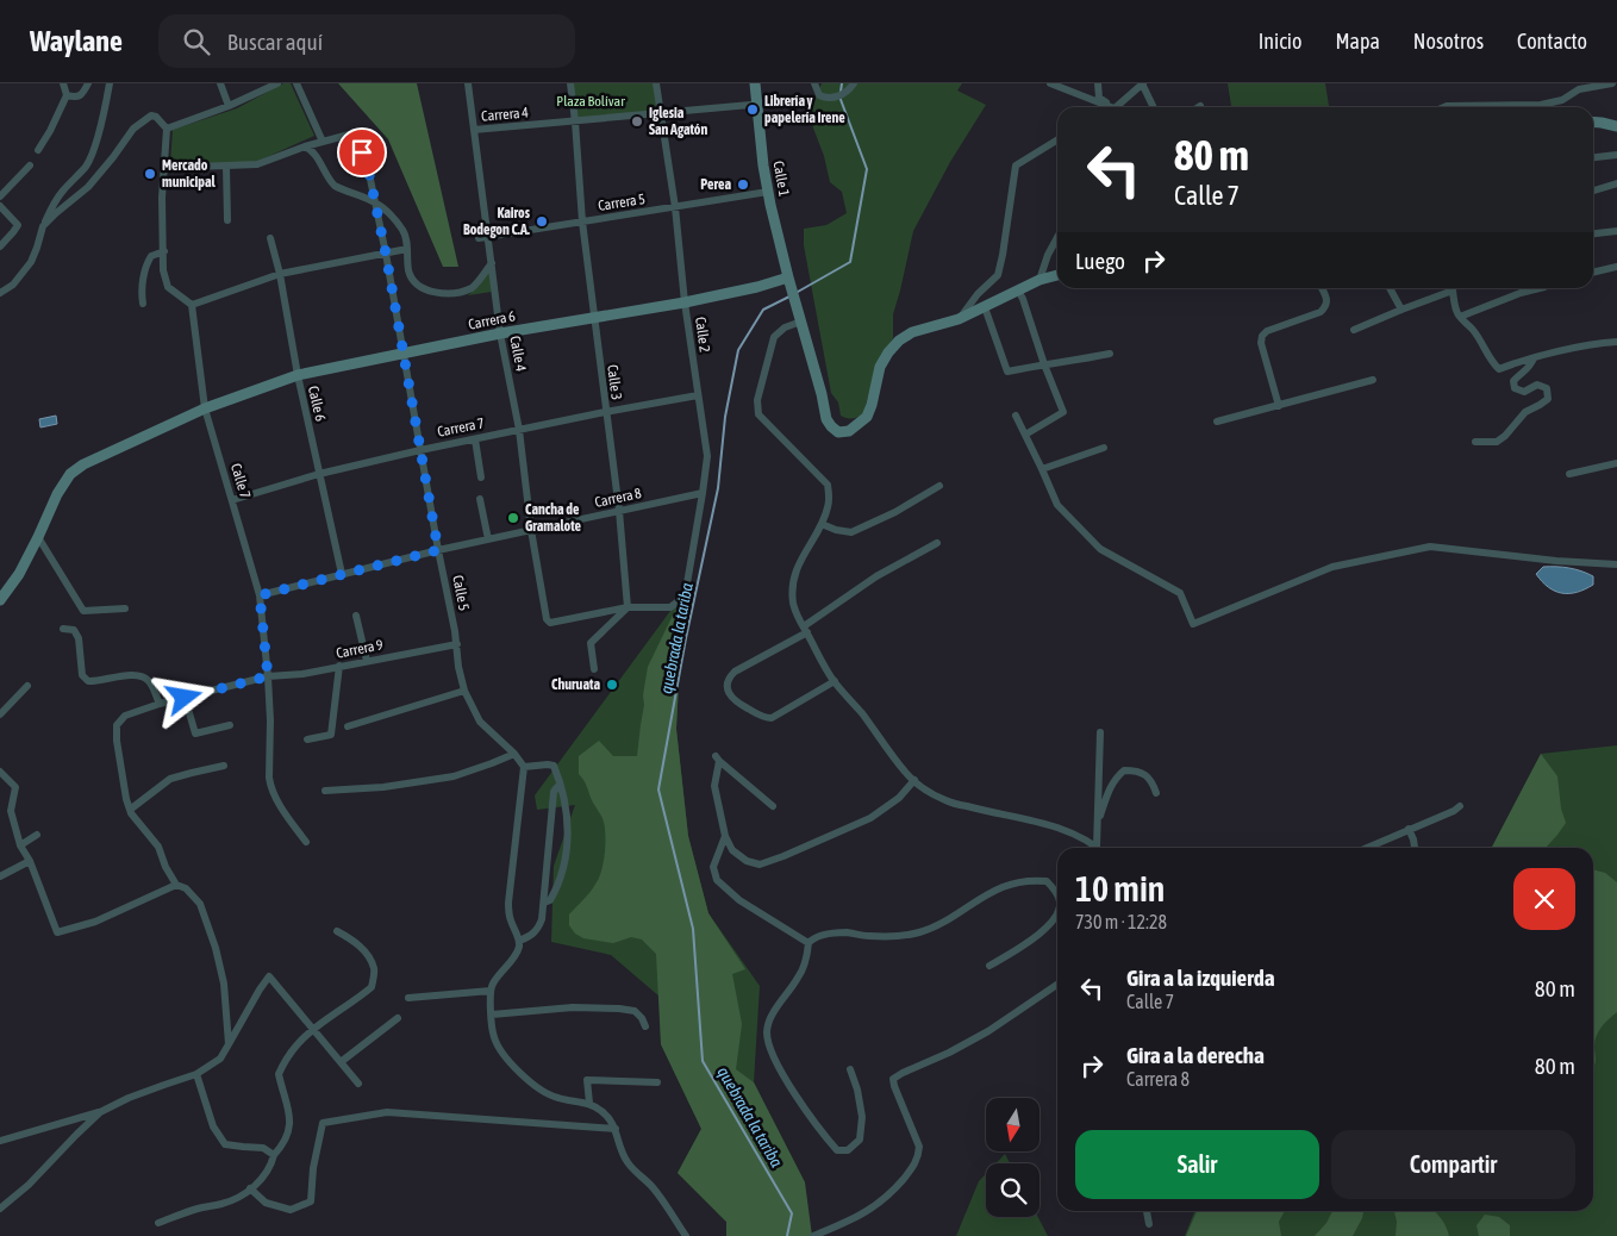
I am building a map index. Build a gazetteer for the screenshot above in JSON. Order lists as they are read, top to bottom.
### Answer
{
  "streets": {
    "main road": ["Calle 1", "Carrera 6"],
    "street": [
      "Carrera 4",
      "Carrera 5",
      "Calle 2",
      "Calle 4",
      "Calle 3",
      "Calle 6",
      "Carrera 7",
      "Calle 7",
      "Carrera 8",
      "Calle 5",
      "Carrera 9"
    ]
  },
  "crossings": [
    ["Carrera 4", "Calle 2"],
    ["Carrera 4", "Calle 4"],
    ["Carrera 4", "Calle 3"],
    ["Calle 1", "Carrera 5"],
    ["Calle 1", "Carrera 6"],
    ["Carrera 5", "Calle 2"],
    ["Carrera 5", "Calle 4"],
    ["Carrera 5", "Calle 3"],
    ["Carrera 6", "Calle 2"],
    ["Carrera 6", "Calle 4"],
    ["Carrera 6", "Calle 3"],
    ["Carrera 6", "Calle 6"],
    ["Carrera 6", "Calle 7"],
    ["Carrera 6", "Calle 5"],
    ["Calle 2", "Calle 4"],
    ["Calle 2", "Calle 3"],
    ["Calle 2", "Carrera 7"],
    ["Calle 2", "Carrera 8"],
    ["Calle 4", "Calle 3"],
    ["Calle 4", "Carrera 7"],
    ["Calle 4", "Carrera 8"],
    ["Calle 3", "Carrera 7"],
    ["Calle 3", "Carrera 8"],
    ["Calle 6", "Carrera 7"],
    ["Calle 6", "Carrera 8"],
    ["Carrera 7", "Calle 7"],
    ["Carrera 7", "Calle 5"],
    ["Calle 7", "Carrera 8"],
    ["Calle 7", "Carrera 9"],
    ["Carrera 8", "Calle 5"],
    ["Calle 5", "Carrera 9"]
  ],
  "water": ["quebrada la tariba"],
  "parks": ["Plaza Bolívar"],
  "places": [
    "Librería y papelería Irene",
    "Iglesia San Agatón",
    "Mercado municipal",
    "Perea",
    "Kairos Bodegon C.A.",
    "Cancha de Gramalote",
    "Churuata"
  ],
  "north": "bottom",
  "page": {
    "header": "Waylane",
    "search": "Buscar aquí",
    "nav": [
      "Inicio",
      "Mapa",
      "Nosotros",
      "Contacto"
    ],
    "turn": ["80 m", "Calle 7"],
    "then": "Luego",
    "heading": ["10 min", "730 m · 12:28"],
    "list": [
      {
        "name": "Gira a la izquierda",
        "note": "Calle 7",
        "value": "80 m"
      },
      {
        "name": "Gira a la derecha",
        "note": "Carrera 8",
        "value": "80 m"
      }
    ],
    "buttons": ["Salir", "Compartir"]
  }
}
